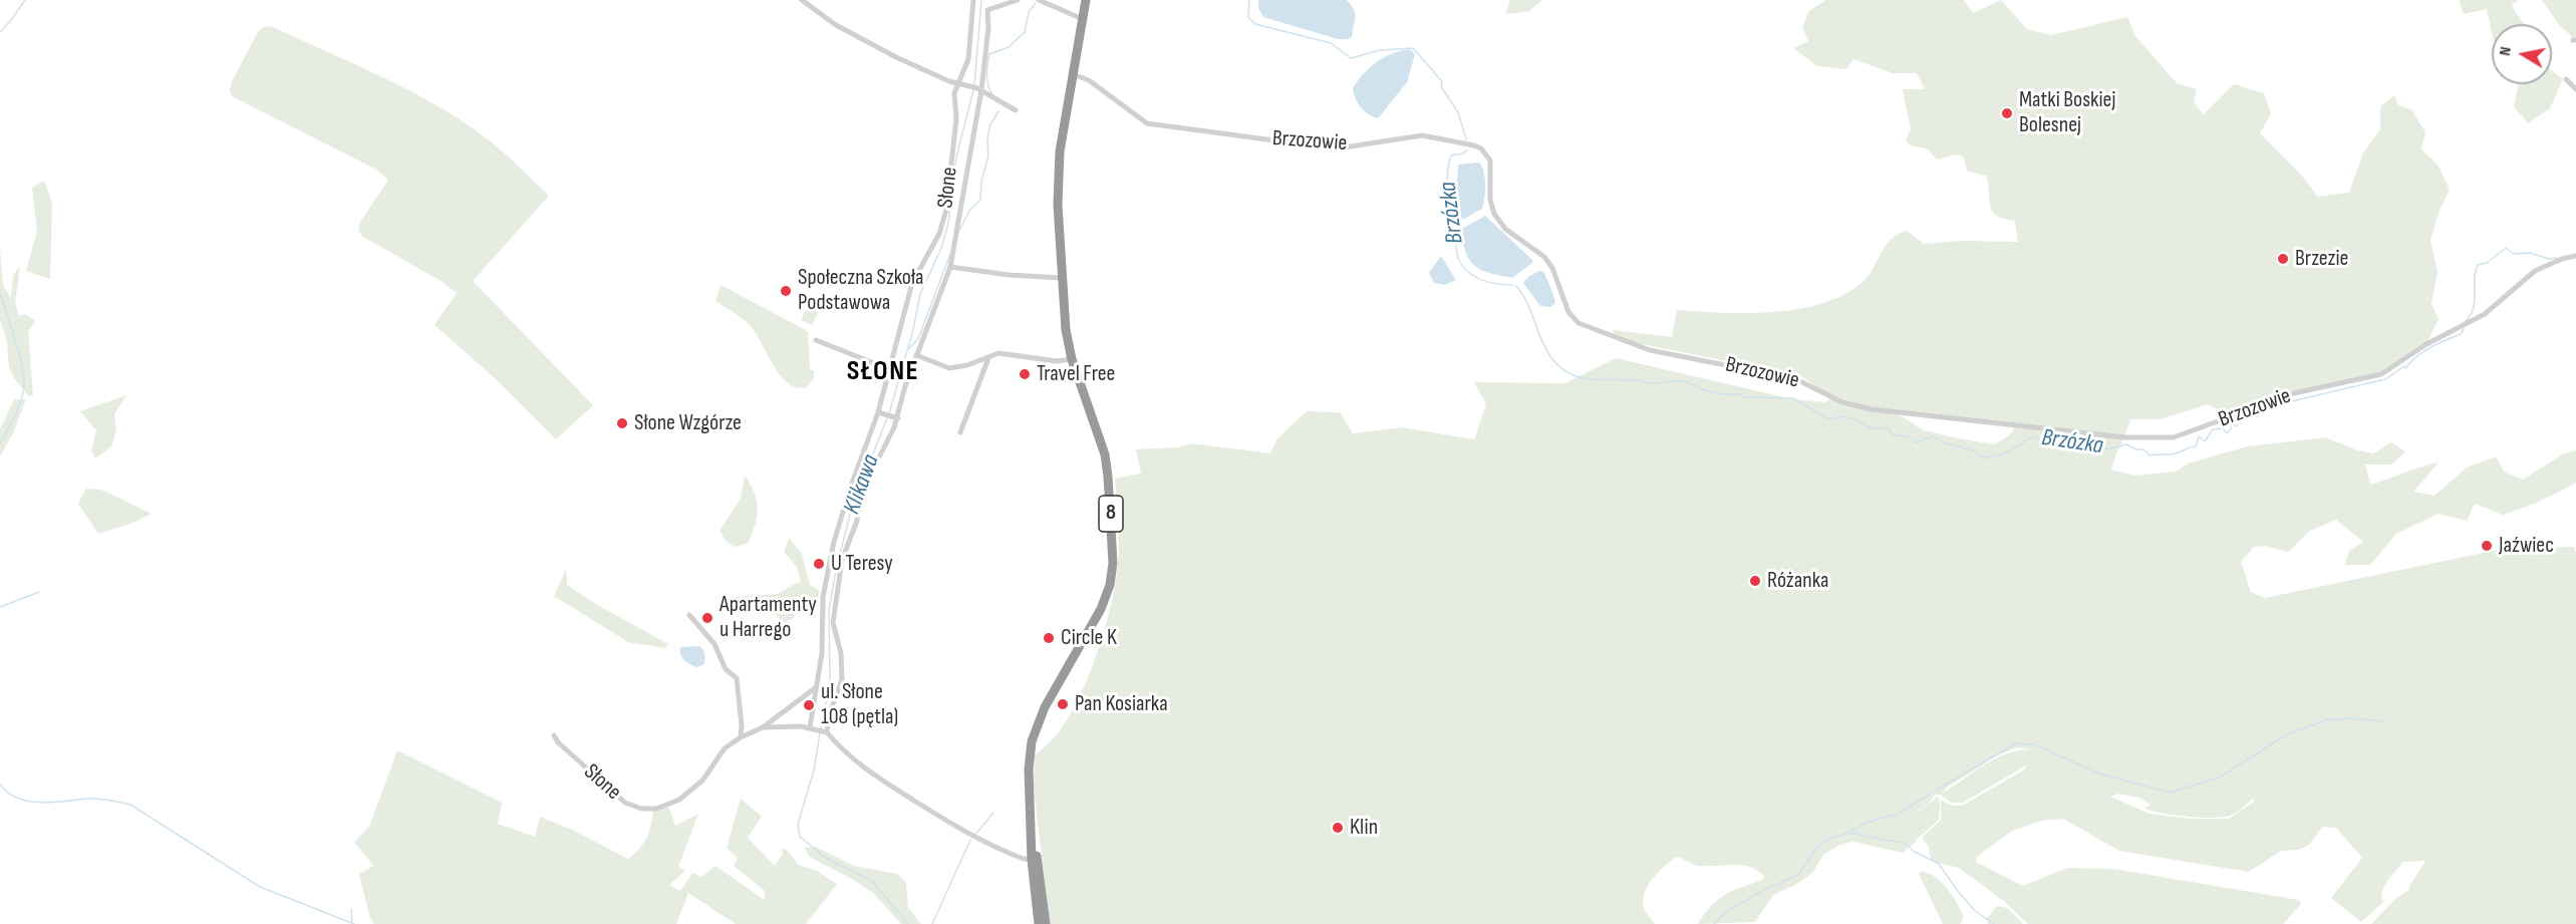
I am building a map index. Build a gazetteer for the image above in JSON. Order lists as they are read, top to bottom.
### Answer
{
  "streets": {
    "highway": ["8"],
    "street": ["Brzozowie", "Słone"]
  },
  "crossings": [
    ["Brzozowie", "8"]
  ],
  "districts": ["SŁONE"],
  "water": ["Brzózka", "Klikawa"],
  "places": [
    "Matki Boskiej Bolesnej",
    "Brzezie",
    "Społeczna Szkoła Podstawowa",
    "Travel Free",
    "Słone Wzgórze",
    "Jaźwiec",
    "U Teresy",
    "Różanka",
    "Apartamenty u Harrego",
    "Circle K",
    "Pan Kosiarka",
    "ul. Słone 108 (pętla)",
    "Klin"
  ],
  "north": "left"
}
